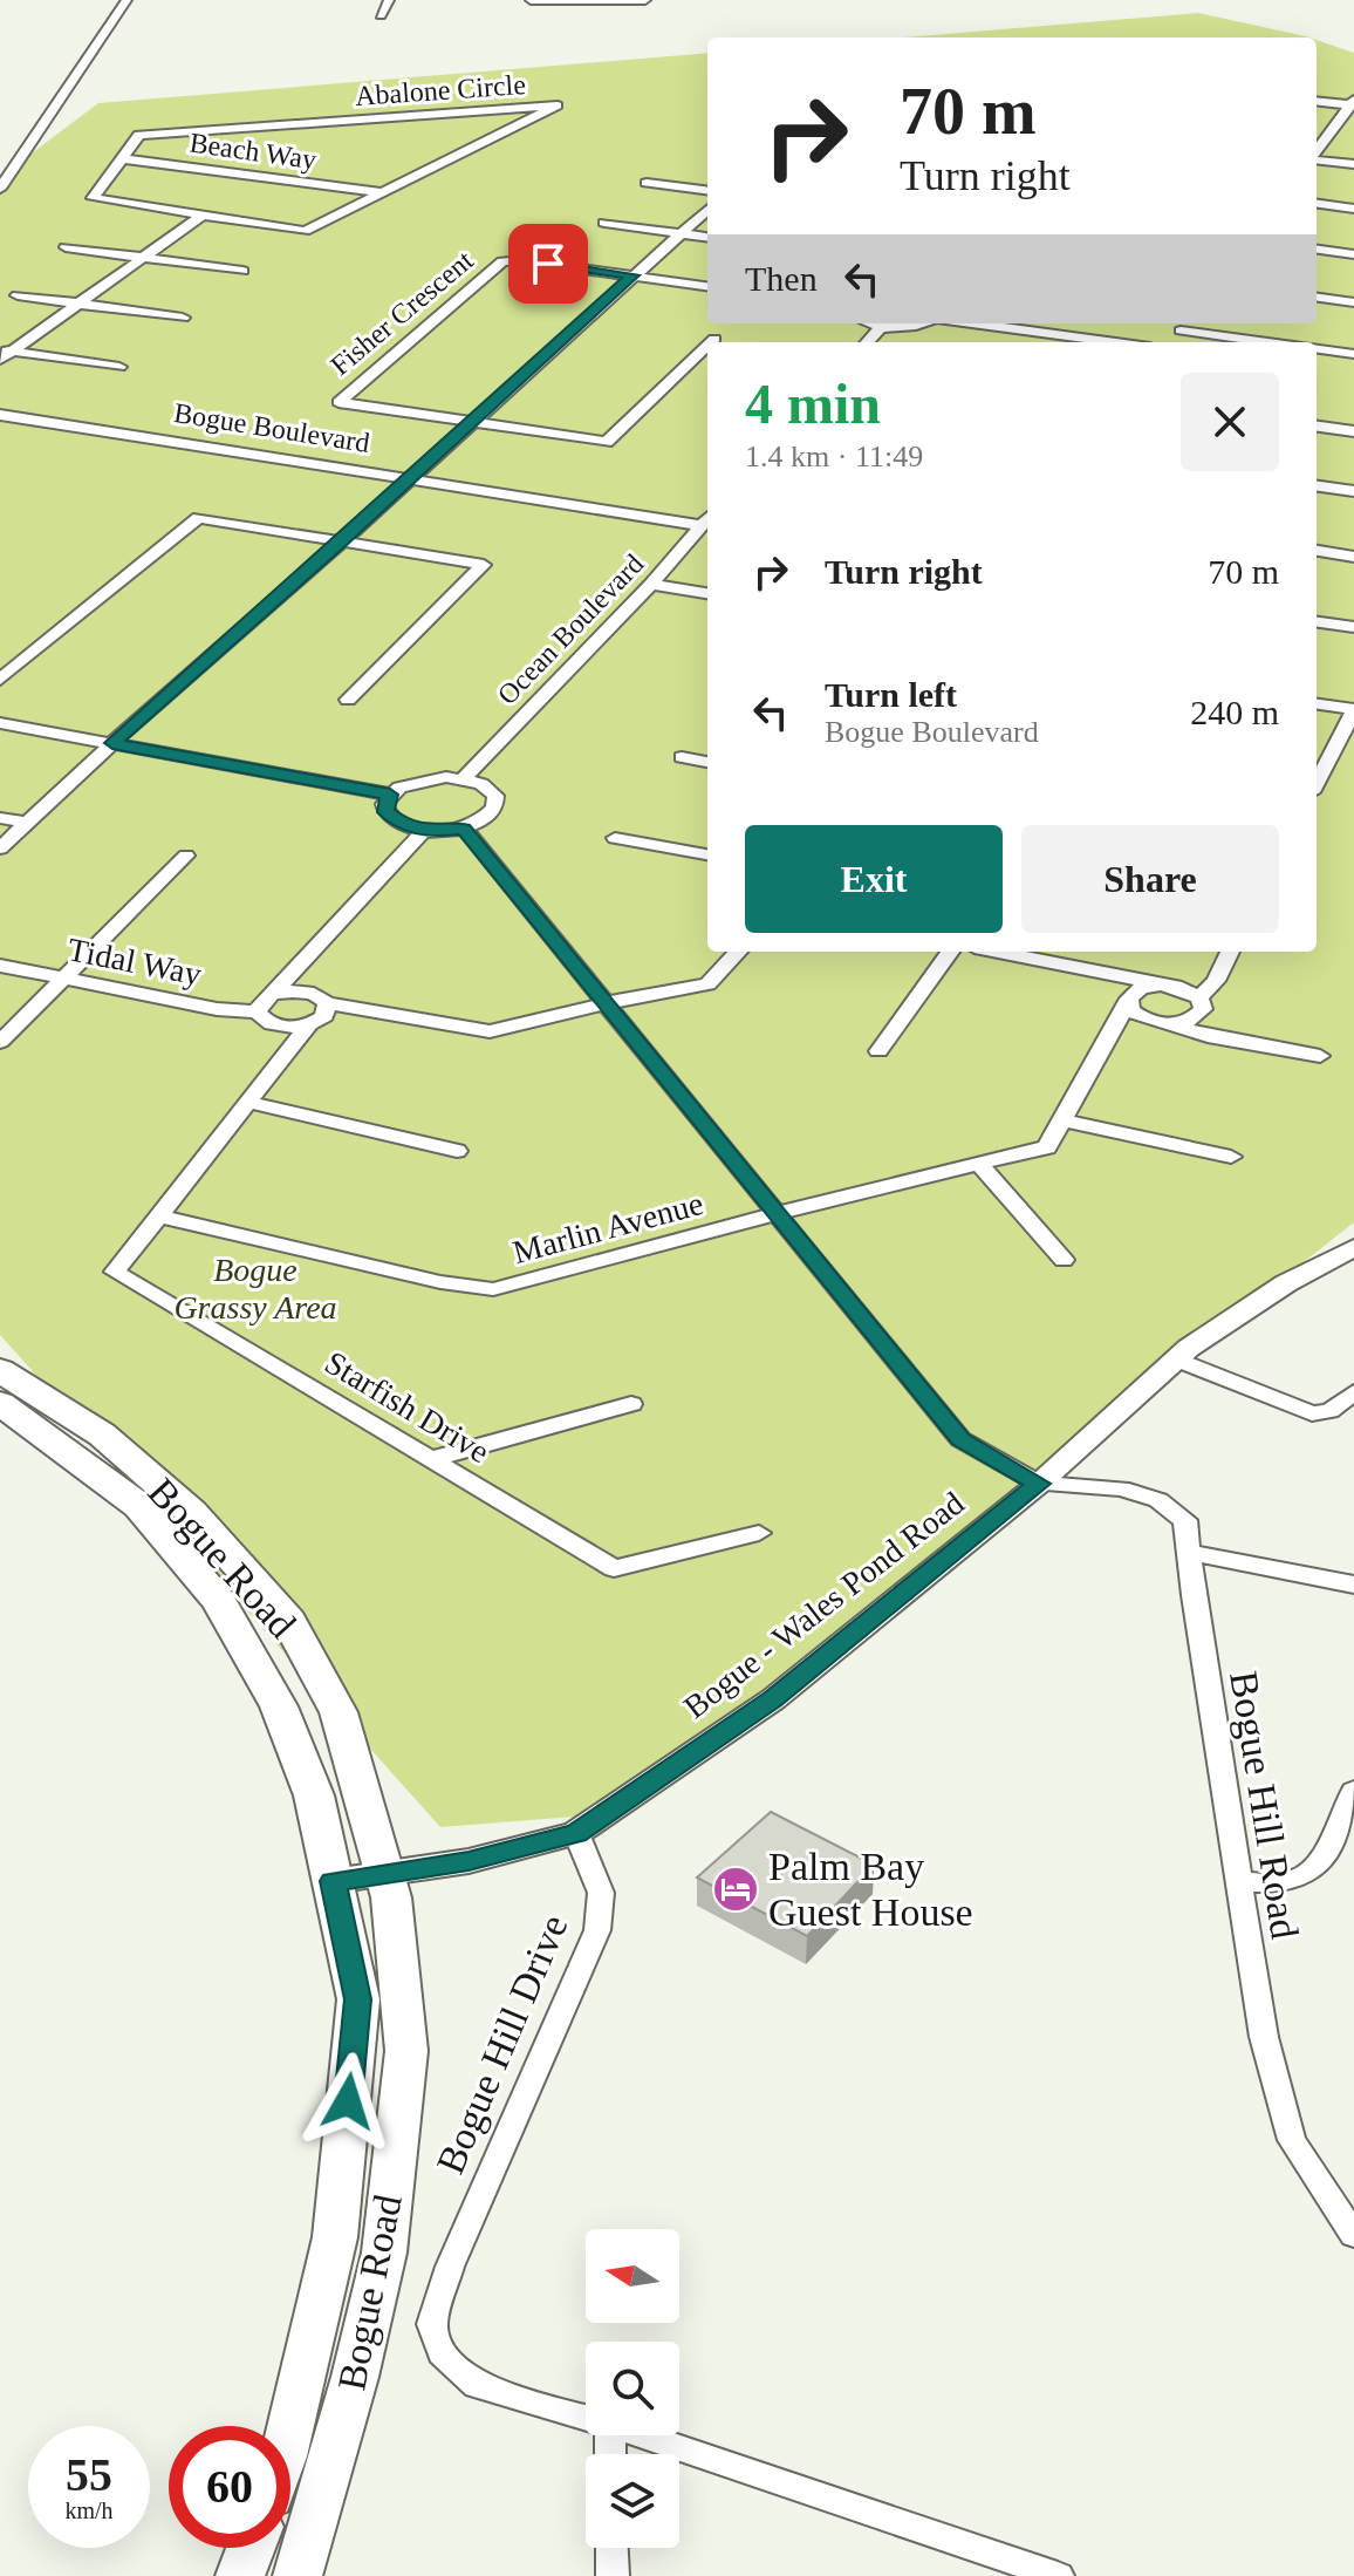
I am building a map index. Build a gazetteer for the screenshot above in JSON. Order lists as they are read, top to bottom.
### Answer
{
  "streets": {
    "main road": ["Bogue Road"],
    "street": [
      "Abalone Circle",
      "Beach Way",
      "Fisher Crescent",
      "Bogue Boulevard",
      "Ocean Boulevard",
      "Tidal Way",
      "Marlin Avenue",
      "Starfish Drive",
      "Bogue - Wales Pond Road",
      "Bogue Hill Road",
      "Bogue Hill Drive"
    ]
  },
  "crossings": [
    ["Abalone Circle", "Beach Way"],
    ["Bogue Boulevard", "Ocean Boulevard"],
    ["Tidal Way", "Starfish Drive"],
    ["Marlin Avenue", "Starfish Drive"],
    ["Bogue Road", "Bogue - Wales Pond Road"],
    ["Bogue - Wales Pond Road", "Bogue Hill Road"],
    ["Bogue - Wales Pond Road", "Bogue Hill Drive"]
  ],
  "parks": ["Bogue Grassy Area"],
  "places": {
    "hotel": ["Palm Bay Guest House"]
  },
  "north": "left",
  "page": {
    "turn": ["70 m", "Turn right"],
    "then": "Then",
    "heading": ["4 min", "1.4 km · 11:49"],
    "list": [
      {
        "name": "Turn right",
        "value": "70 m"
      },
      {
        "name": "Turn left",
        "note": "Bogue Boulevard",
        "value": "240 m"
      }
    ],
    "buttons": ["Exit", "Share"],
    "speed": "55 km/h",
    "limit": "60"
  }
}
